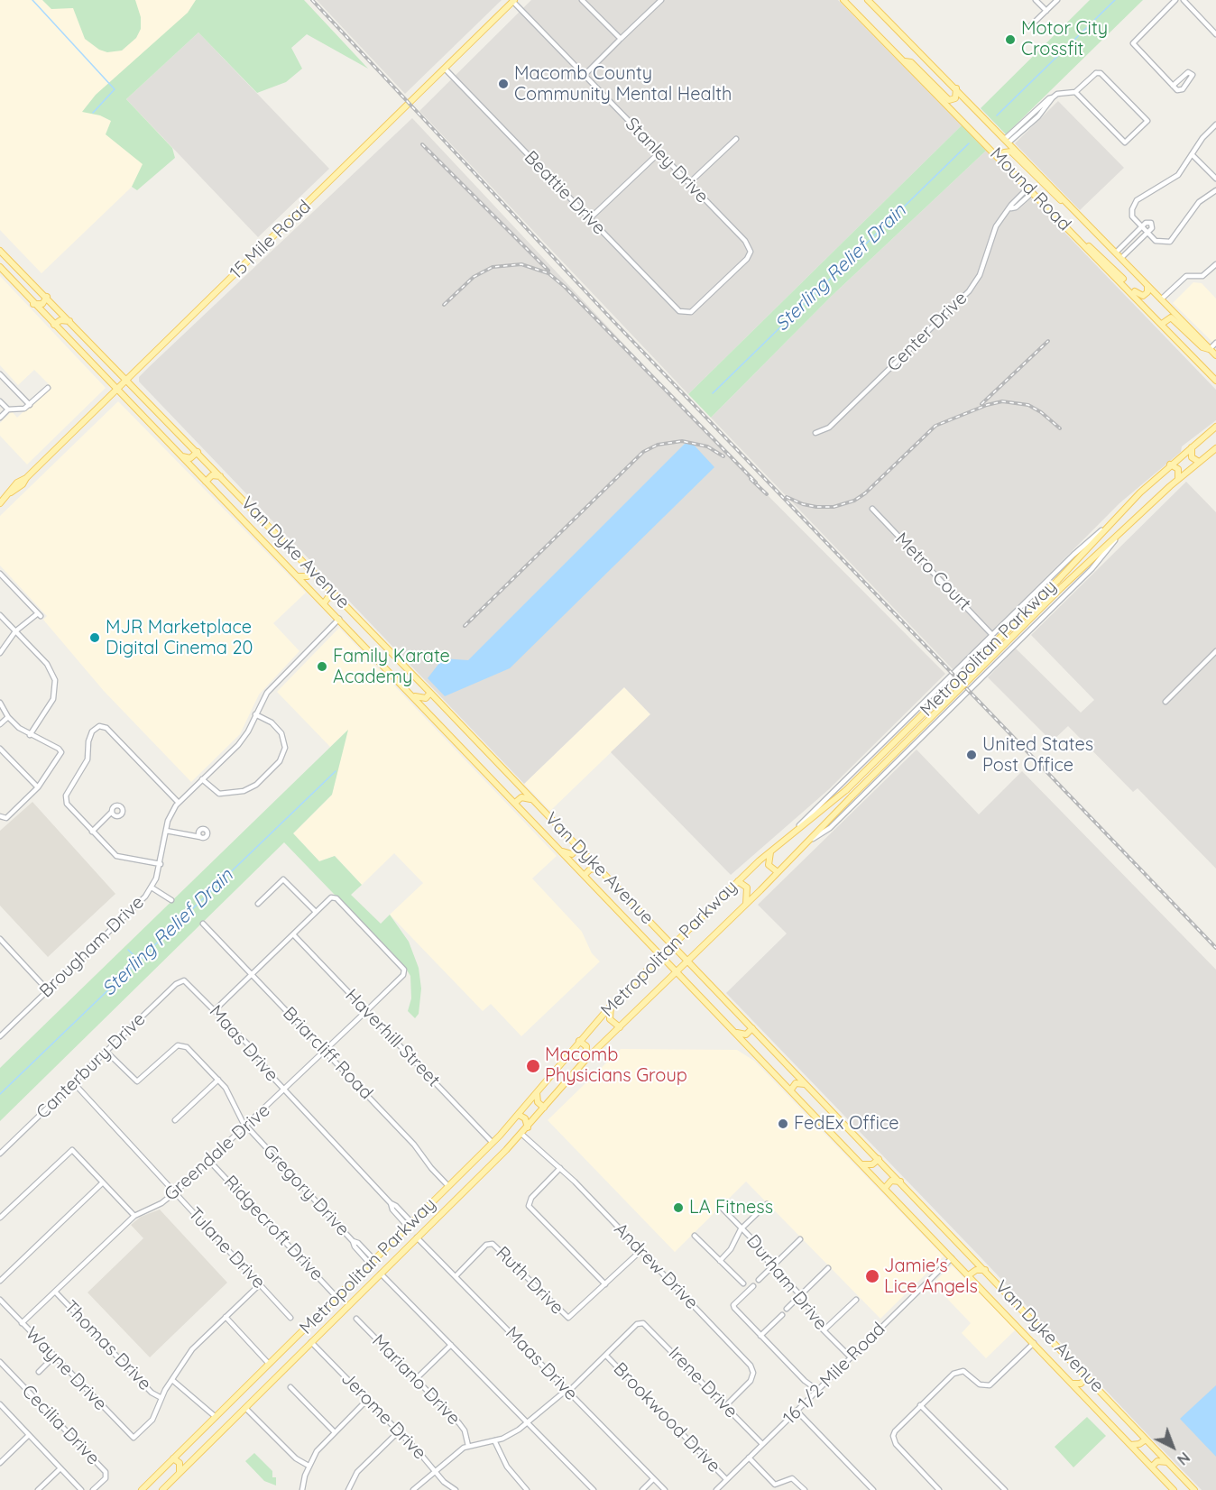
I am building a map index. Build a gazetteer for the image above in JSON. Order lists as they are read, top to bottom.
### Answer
{
  "streets": {
    "main road": [
      "Mound Road",
      "15 Mile Road",
      "Van Dyke Avenue",
      "Metropolitan Parkway"
    ],
    "street": [
      "Stanley Drive",
      "Beattie Drive",
      "Center Drive",
      "Metro Court",
      "Brougham Drive",
      "Haverhill Street",
      "Maas Drive",
      "Briarcliff Road",
      "Canterbury Drive",
      "Greendale Drive",
      "Gregory Drive",
      "Ridgecroft Drive",
      "Tulane Drive",
      "Andrew Drive",
      "Ruth Drive",
      "Durham Drive",
      "Thomas Drive",
      "Wayne Drive",
      "16 1/2 Mile Road",
      "Mariano Drive",
      "Irene Drive",
      "Jerome Drive",
      "Brookwood Drive",
      "Cecilia Drive"
    ]
  },
  "crossings": [
    ["Stanley Drive", "Beattie Drive"],
    ["Stanley Drive", "15 Mile Road"],
    ["Mound Road", "Center Drive"],
    ["Beattie Drive", "15 Mile Road"],
    ["15 Mile Road", "Van Dyke Avenue"],
    ["Van Dyke Avenue", "Metropolitan Parkway"],
    ["Van Dyke Avenue", "Brougham Drive"],
    ["Van Dyke Avenue", "16 1/2 Mile Road"],
    ["Metropolitan Parkway", "Haverhill Street"],
    ["Metropolitan Parkway", "Maas Drive"],
    ["Metropolitan Parkway", "Briarcliff Road"],
    ["Metropolitan Parkway", "Gregory Drive"],
    ["Metropolitan Parkway", "Ridgecroft Drive"],
    ["Metropolitan Parkway", "Andrew Drive"],
    ["Metropolitan Parkway", "Jerome Drive"],
    ["Haverhill Street", "Greendale Drive"],
    ["Maas Drive", "Canterbury Drive"],
    ["Maas Drive", "Greendale Drive"],
    ["Maas Drive", "Ruth Drive"],
    ["Briarcliff Road", "Greendale Drive"],
    ["Canterbury Drive", "Gregory Drive"],
    ["Canterbury Drive", "Tulane Drive"],
    ["Greendale Drive", "Gregory Drive"],
    ["Greendale Drive", "Ridgecroft Drive"],
    ["Greendale Drive", "Tulane Drive"],
    ["Greendale Drive", "Thomas Drive"],
    ["Greendale Drive", "Wayne Drive"],
    ["Andrew Drive", "Irene Drive"],
    ["Durham Drive", "16 1/2 Mile Road"],
    ["Thomas Drive", "Wayne Drive"],
    ["16 1/2 Mile Road", "Irene Drive"],
    ["16 1/2 Mile Road", "Brookwood Drive"],
    ["Irene Drive", "Brookwood Drive"]
  ],
  "water": ["Sterling Relief Drain"],
  "places": [
    "Motor City Crossfit",
    "Macomb County Community Mental Health",
    "MJR Marketplace Digital Cinema 20",
    "Family Karate Academy",
    "United States Post Office",
    "Macomb Physicians Group",
    "FedEx Office",
    "LA Fitness",
    "Jamie's Lice Angels"
  ],
  "north": "bottom right"
}
